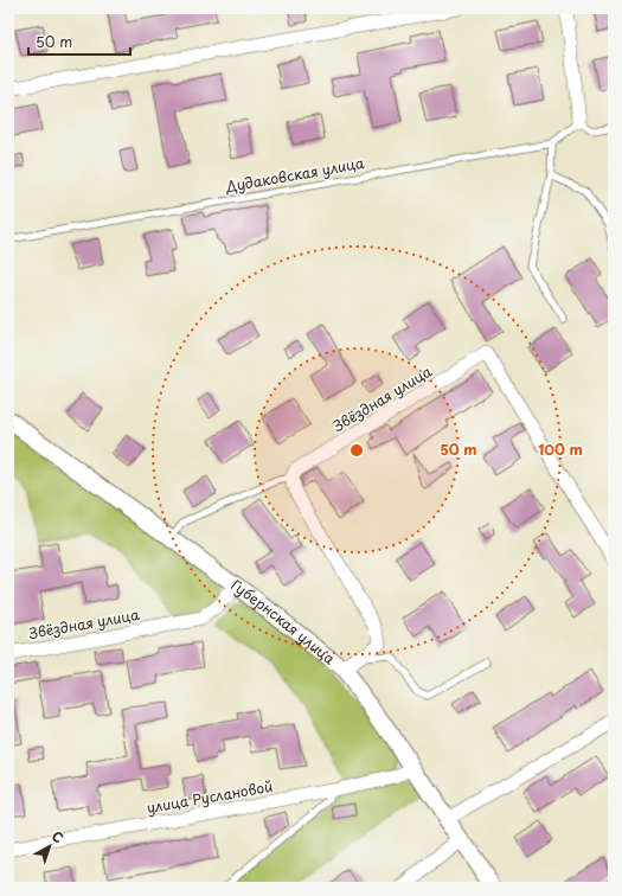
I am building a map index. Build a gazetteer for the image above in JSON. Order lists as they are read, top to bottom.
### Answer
{
  "streets": {
    "street": ["Звёздная улица", "Губернская улица", "улица Руслановой"],
    "lane": ["Дудаковская улица"]
  },
  "crossings": [
    ["Звёздная улица", "Губернская улица"],
    ["Губернская улица", "улица Руслановой"]
  ],
  "scale_bar": "50 m",
  "north": "top right",
  "rings": ["50 m", "100 m"]
}
